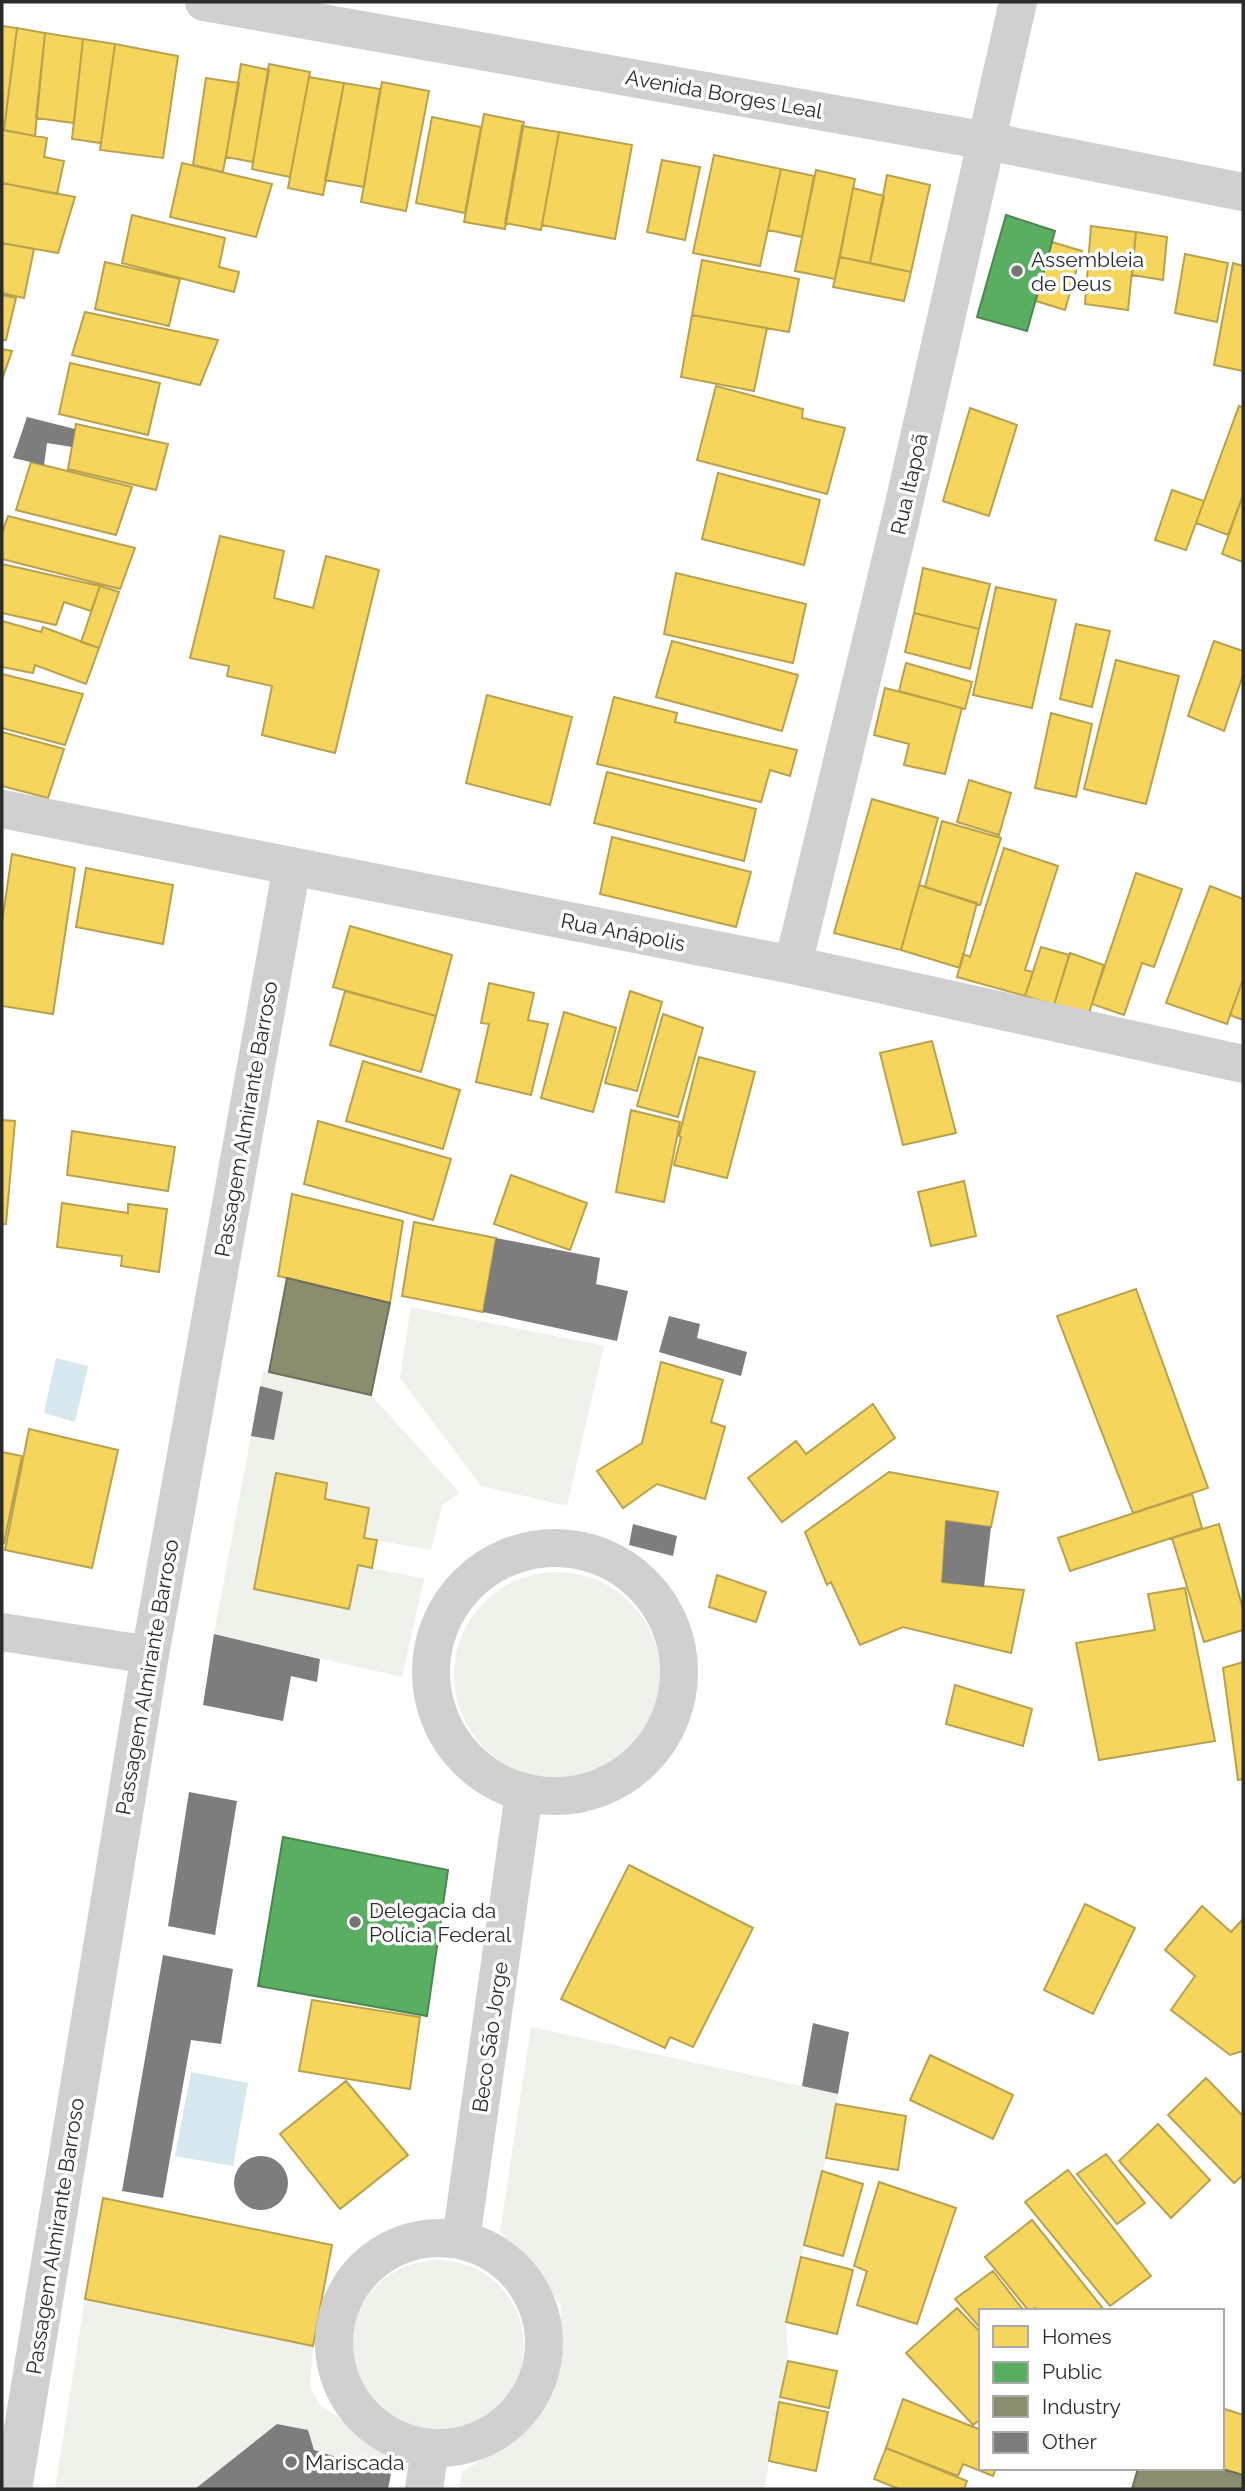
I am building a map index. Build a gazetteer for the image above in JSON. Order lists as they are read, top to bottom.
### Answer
{
  "streets": {
    "street": [
      "Avenida Borges Leal",
      "Rua Itapoã",
      "Rua Anápolis",
      "Passagem Almirante Barroso",
      "Beco São Jorge"
    ]
  },
  "crossings": [
    ["Avenida Borges Leal", "Rua Itapoã"],
    ["Rua Itapoã", "Rua Anápolis"],
    ["Rua Anápolis", "Passagem Almirante Barroso"]
  ],
  "places": ["Assembleia de Deus", "Delegacia da Polícia Federal", "Mariscada"],
  "legend": [
    "Homes",
    "Public",
    "Industry",
    "Other"
  ]
}
